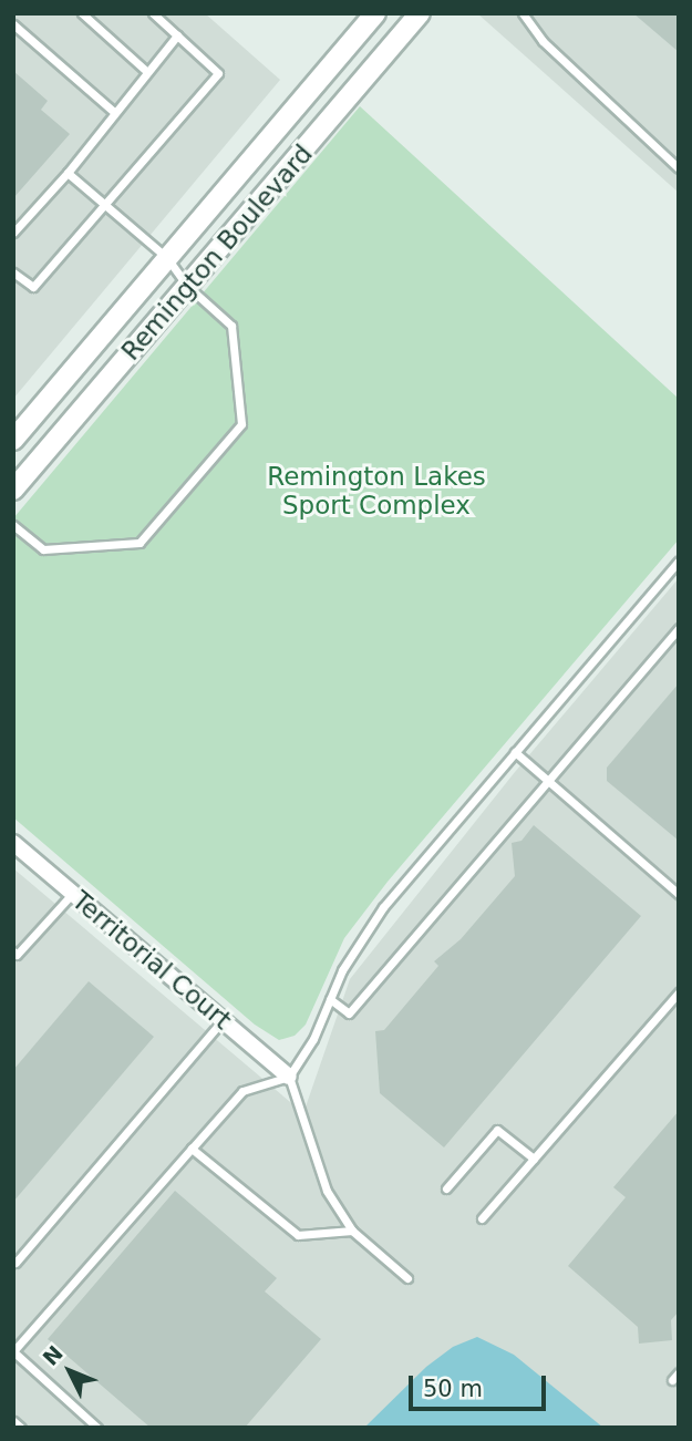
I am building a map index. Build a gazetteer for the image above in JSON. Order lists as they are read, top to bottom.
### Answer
{
  "streets": {
    "street": ["Remington Boulevard", "Territorial Court"]
  },
  "parks": ["Remington Lakes Sport Complex"],
  "scale_bar": "50 m",
  "north": "top left"
}
